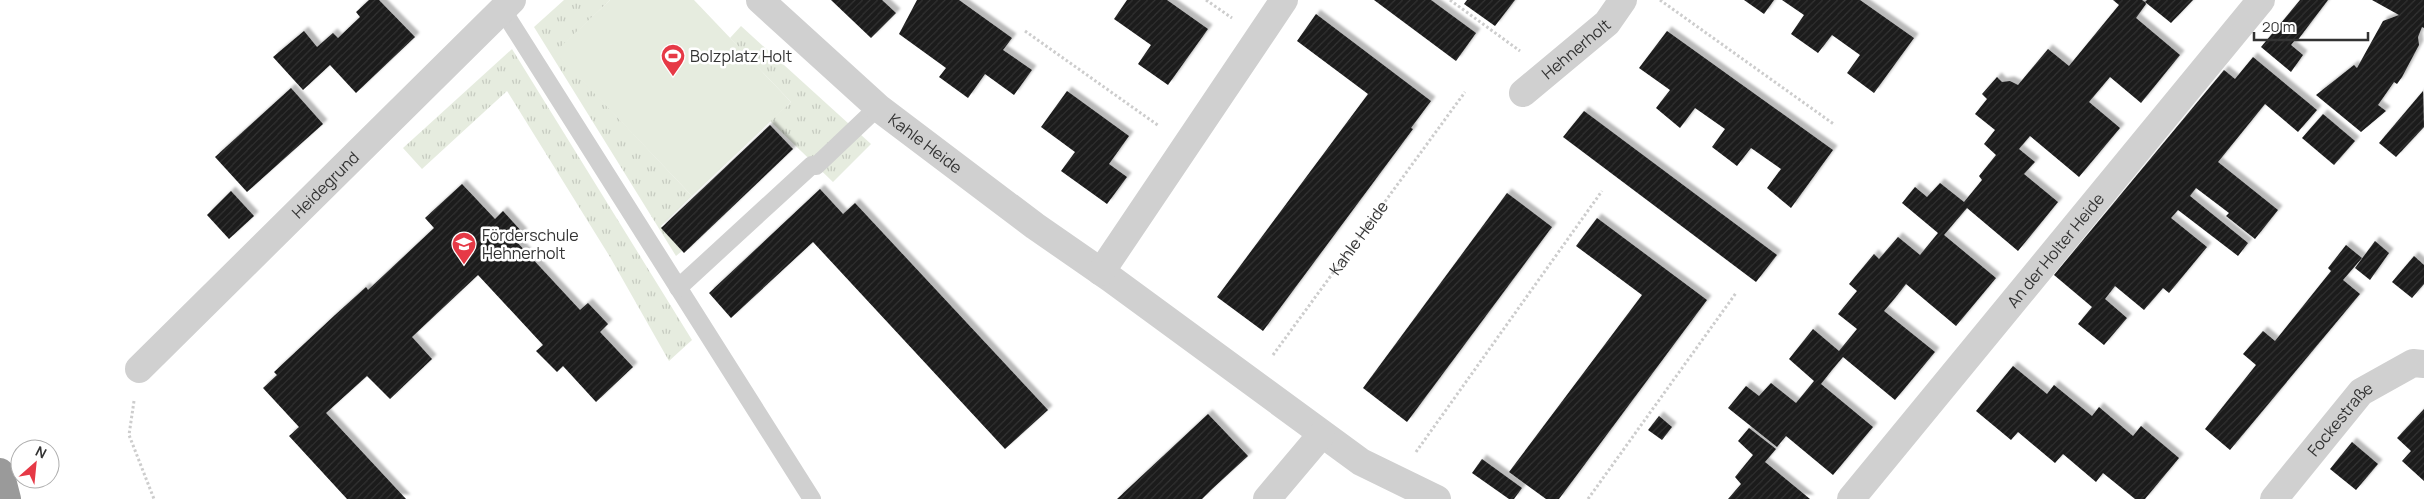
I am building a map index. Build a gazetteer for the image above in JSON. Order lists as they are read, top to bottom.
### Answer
{
  "streets": {
    "street": [
      "Hehnerholt",
      "Kahle Heide",
      "Heidegrund",
      "An der Holter Heide",
      "Fockestraße"
    ]
  },
  "places": {
    "sports": ["Bolzplatz Holt"],
    "school or university": ["Förderschule Hehnerholt"]
  },
  "scale_bar": "20 m",
  "north": "top right"
}
